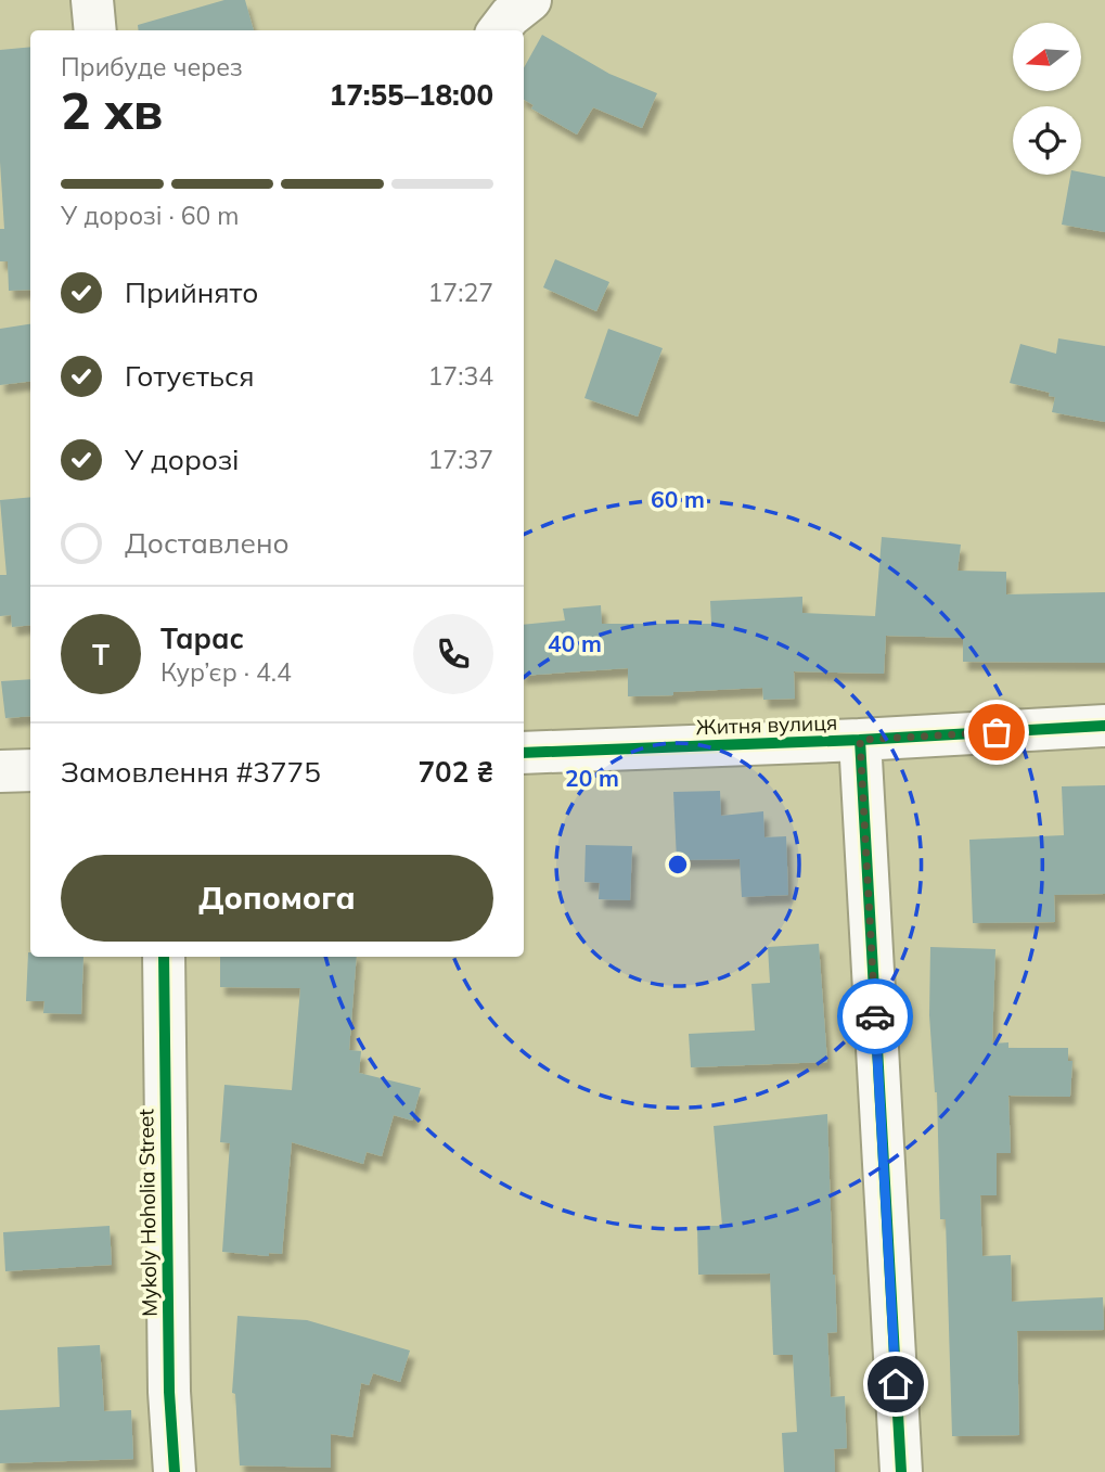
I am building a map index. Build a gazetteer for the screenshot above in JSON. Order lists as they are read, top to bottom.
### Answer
{
  "streets": {
    "street": ["Житня вулиця", "Mykoly Hoholia Street"]
  },
  "north": "left",
  "page": {
    "heading": ["2 хв", "Прибуде через", "17:55–18:00"],
    "panel": [
      "Тарас",
      "Кур’єр · 4.4",
      "Замовлення #3775",
      "702 ₴"
    ],
    "bar": "У дорозі · 60 m",
    "list": [
      ["Прийнято", "17:27"],
      ["Готується", "17:34"],
      ["У дорозі", "17:37"],
      "Доставлено"
    ],
    "round": "Т",
    "buttons": "Допомога"
  },
  "rings": ["60 m", "40 m", "20 m"]
}
